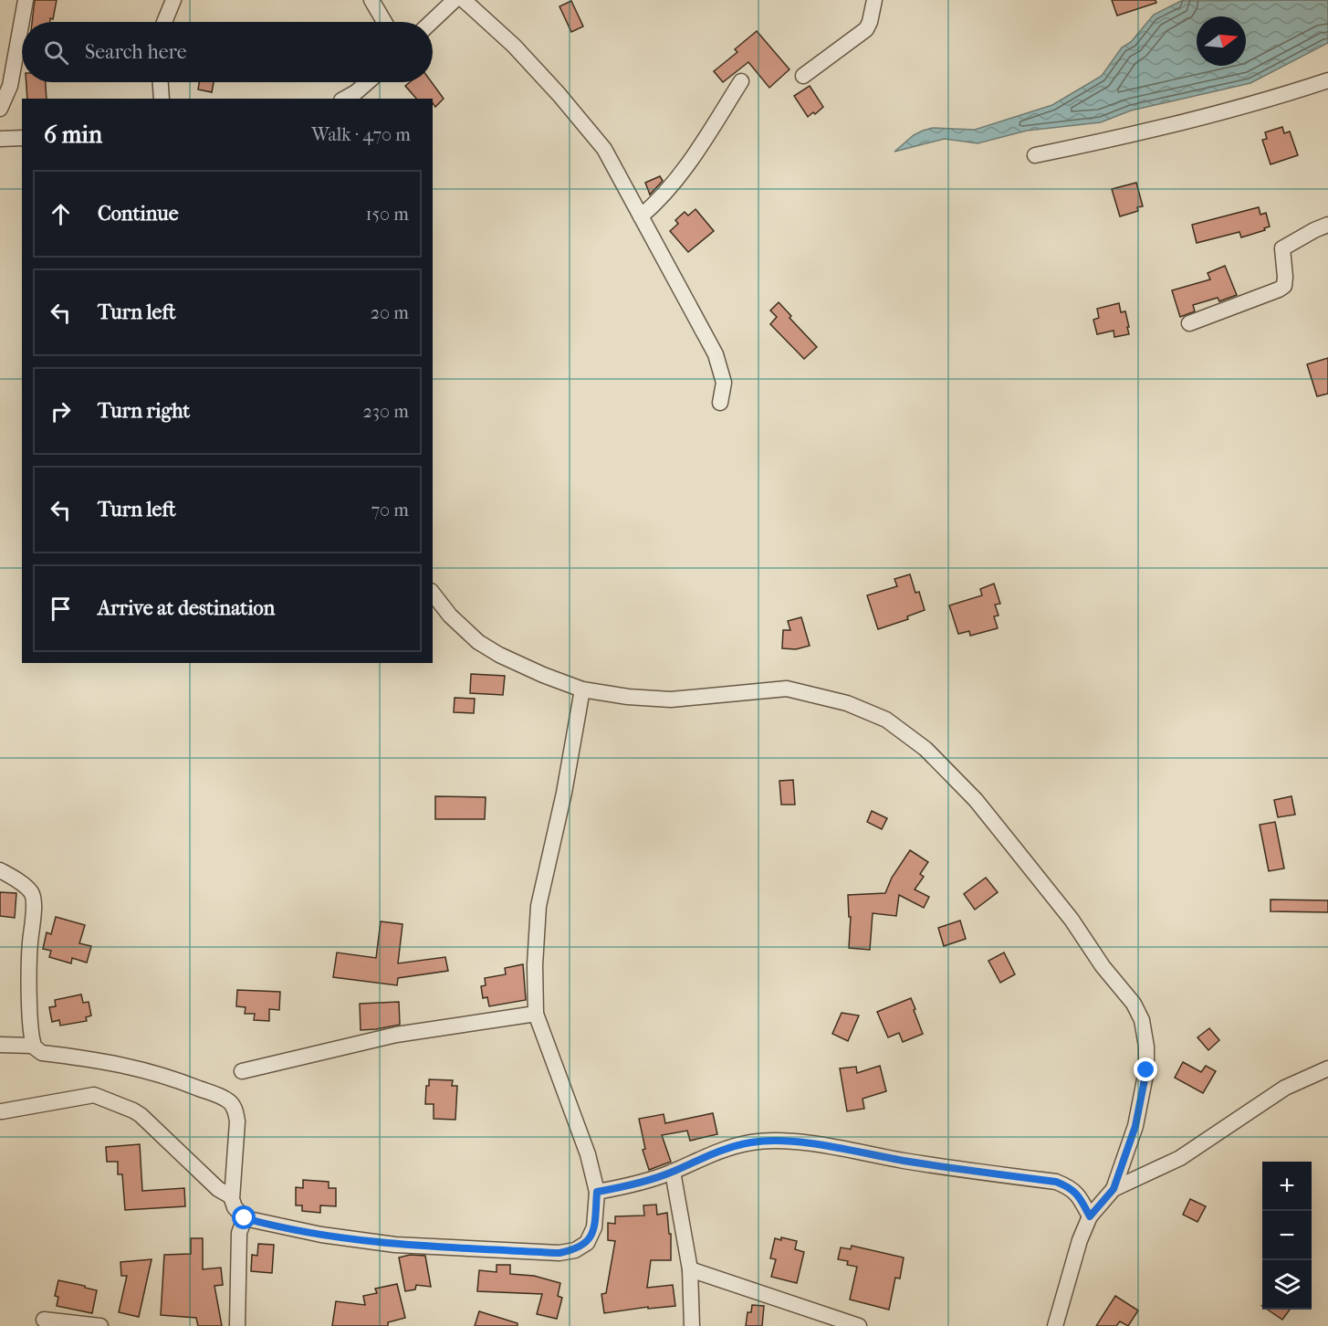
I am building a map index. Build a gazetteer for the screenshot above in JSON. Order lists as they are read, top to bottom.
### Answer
{
  "north": "right",
  "page": {
    "search": "Search here",
    "heading": ["6 min", "Walk · 470 m"],
    "list": [
      ["Continue", "150 m"],
      ["Turn left", "20 m"],
      ["Turn right", "230 m"],
      ["Turn left", "70 m"],
      "Arrive at destination"
    ],
    "map_buttons": ["+", "−"]
  }
}
